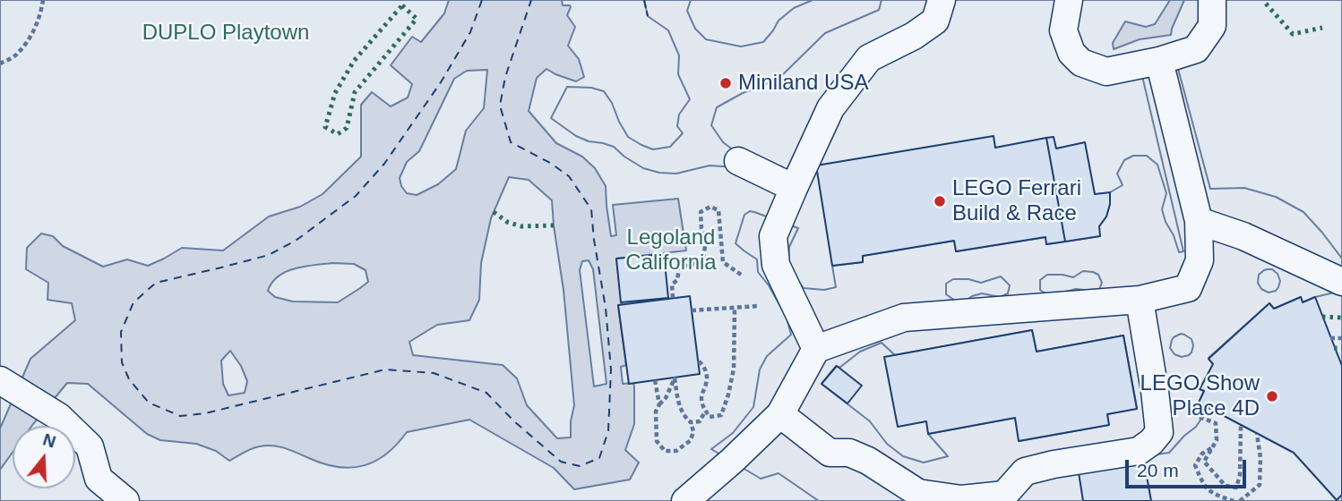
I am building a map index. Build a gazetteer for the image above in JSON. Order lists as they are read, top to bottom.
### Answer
{
  "parks": ["DUPLO Playtown", "Legoland California"],
  "places": ["Miniland USA", "LEGO Ferrari Build & Race", "LEGO Show Place 4D"],
  "scale_bar": "20 m",
  "north": "top"
}
